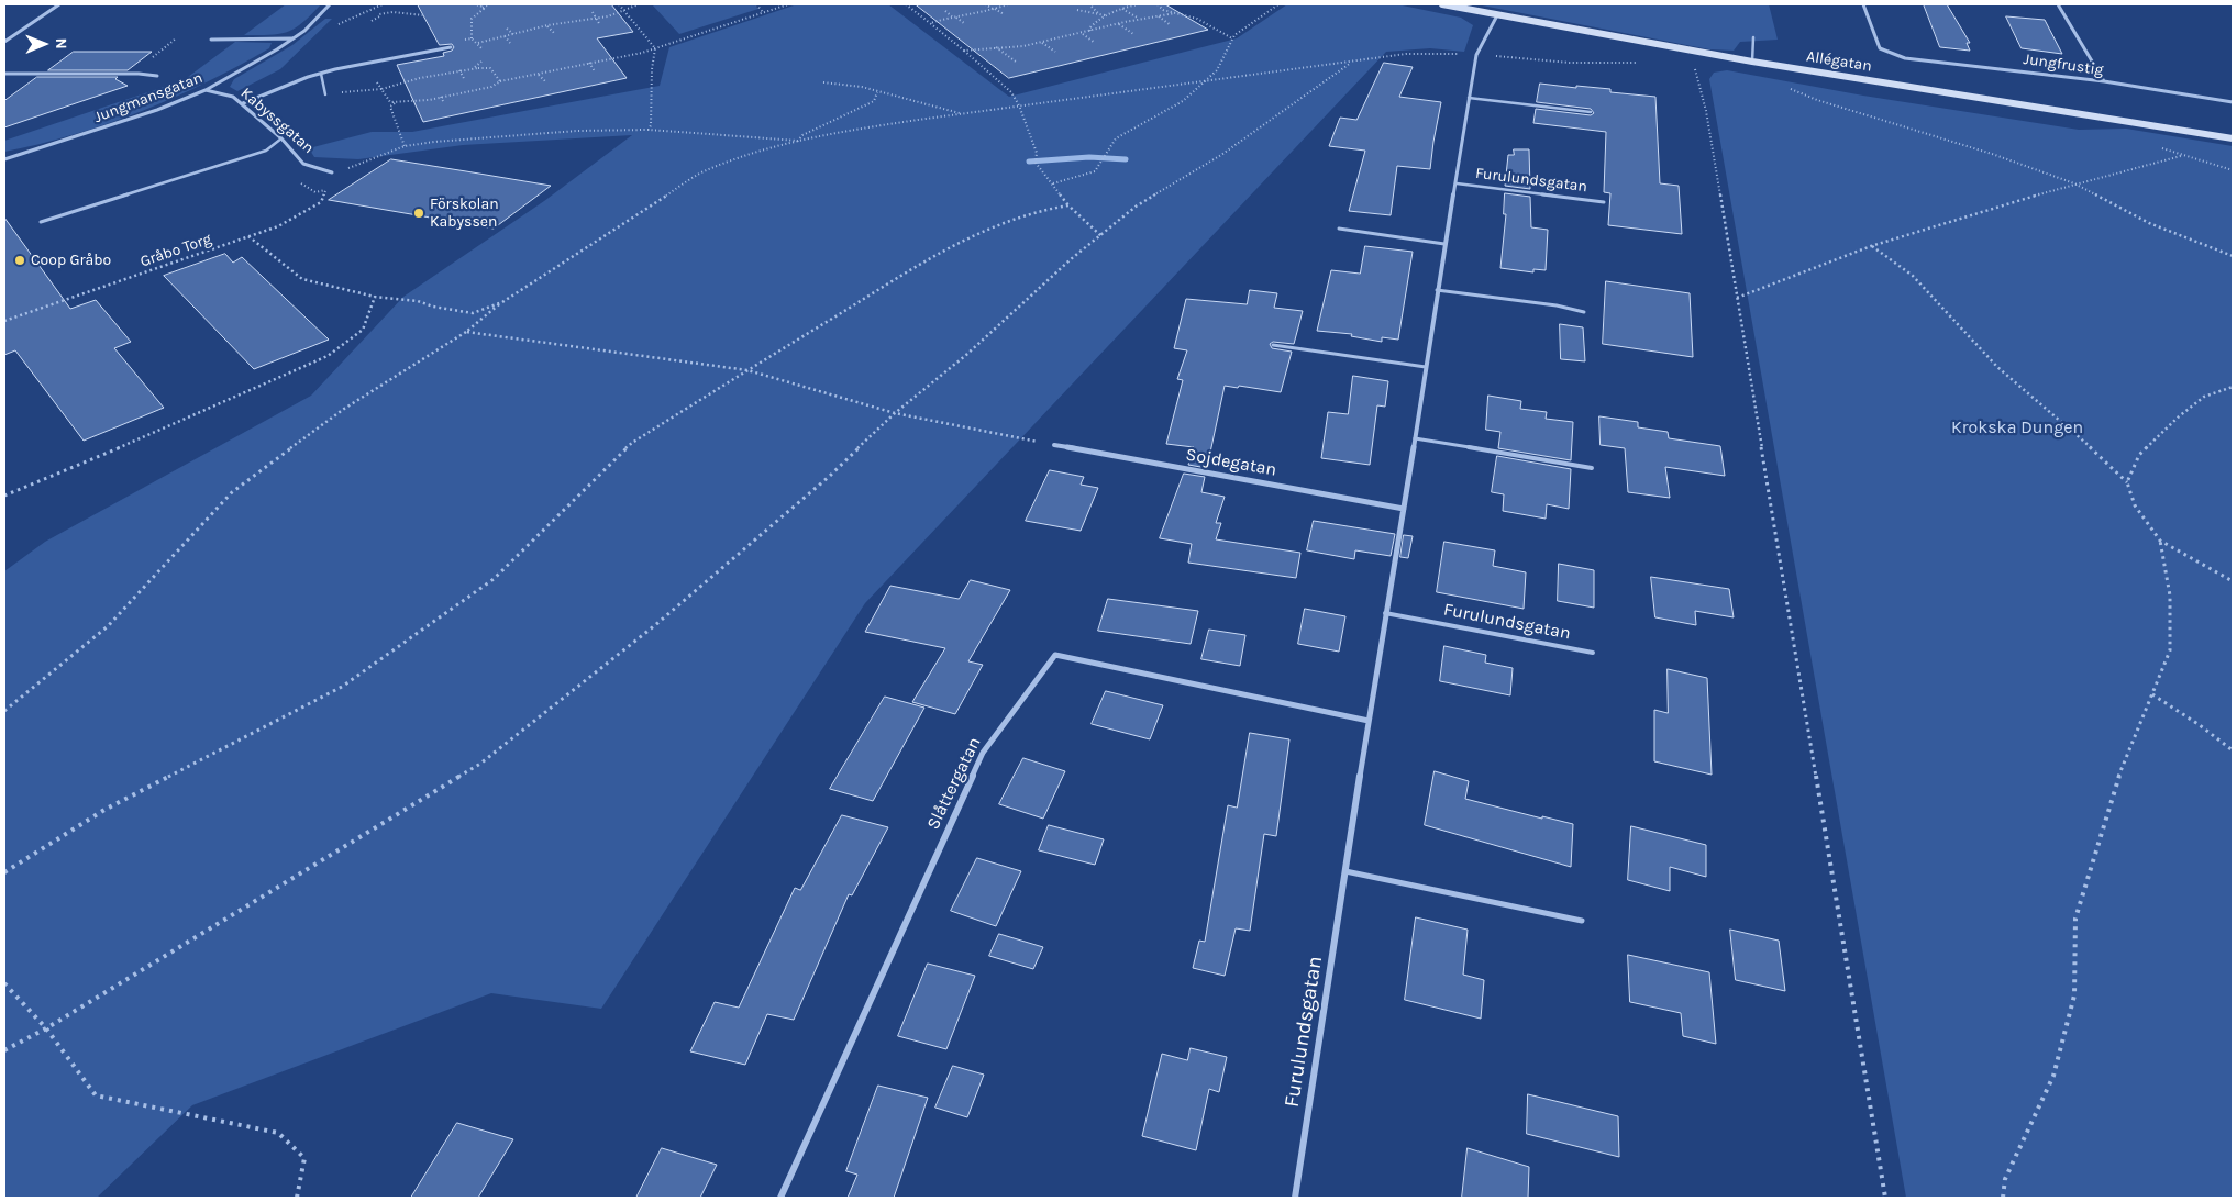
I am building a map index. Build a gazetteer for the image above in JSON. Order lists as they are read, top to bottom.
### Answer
{
  "streets": {
    "street": [
      "Allégatan",
      "Jungfrustig",
      "Jungmansgatan",
      "Kabyssgatan",
      "Furulundsgatan",
      "Sojdegatan",
      "Slåttergatan"
    ],
    "path": ["Gråbo Torg"]
  },
  "crossings": [
    ["Allégatan", "Furulundsgatan"],
    ["Jungmansgatan", "Kabyssgatan"],
    ["Kabyssgatan", "Gråbo Torg"],
    ["Furulundsgatan", "Sojdegatan"],
    ["Furulundsgatan", "Slåttergatan"]
  ],
  "parks": ["Krokska Dungen"],
  "places": ["Förskolan Kabyssen", "Coop Gråbo"],
  "north": "right"
}
